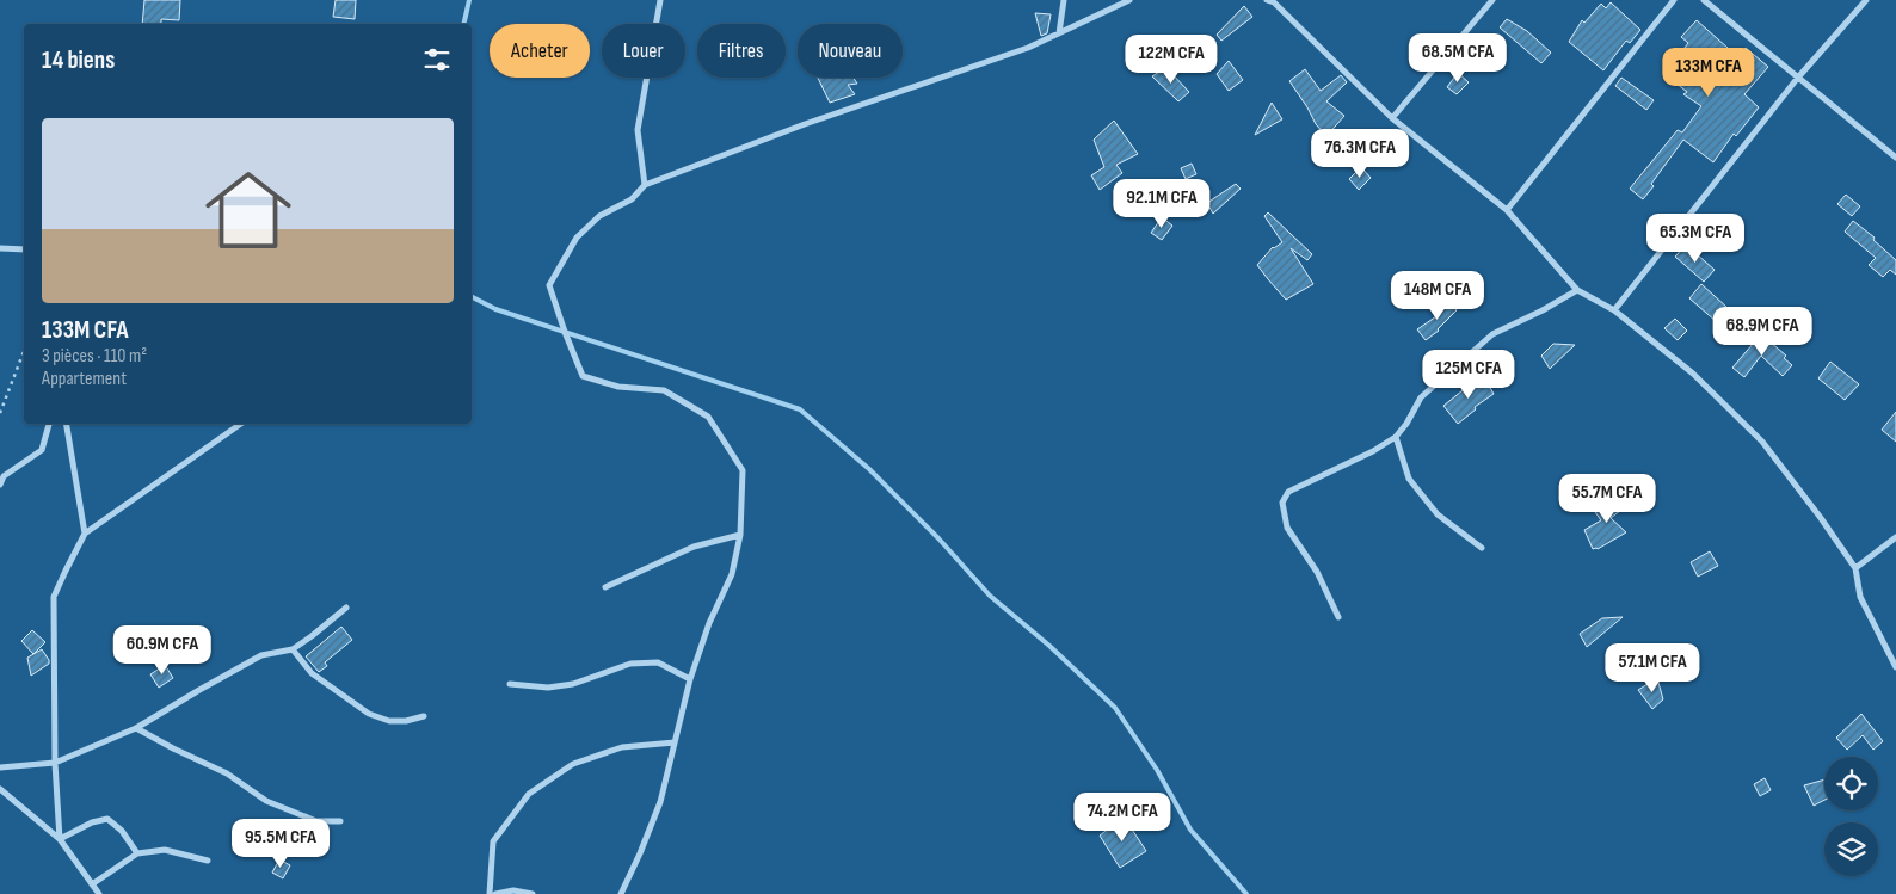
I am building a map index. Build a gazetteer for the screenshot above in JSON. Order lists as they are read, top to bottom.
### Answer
{
  "page": {
    "chip": [
      "Acheter",
      "Louer",
      "Filtres",
      "Nouveau"
    ],
    "heading": "14 biens",
    "price": [
      "68.5M CFA",
      "122M CFA",
      "133M CFA",
      "76.3M CFA",
      "92.1M CFA",
      "65.3M CFA",
      "148M CFA",
      "68.9M CFA",
      "125M CFA",
      "55.7M CFA",
      "60.9M CFA",
      "57.1M CFA",
      "74.2M CFA",
      "95.5M CFA"
    ],
    "list": [
      {
        "name": "133M CFA",
        "note": "3 pièces · 110 m² · Appartement"
      }
    ]
  }
}
